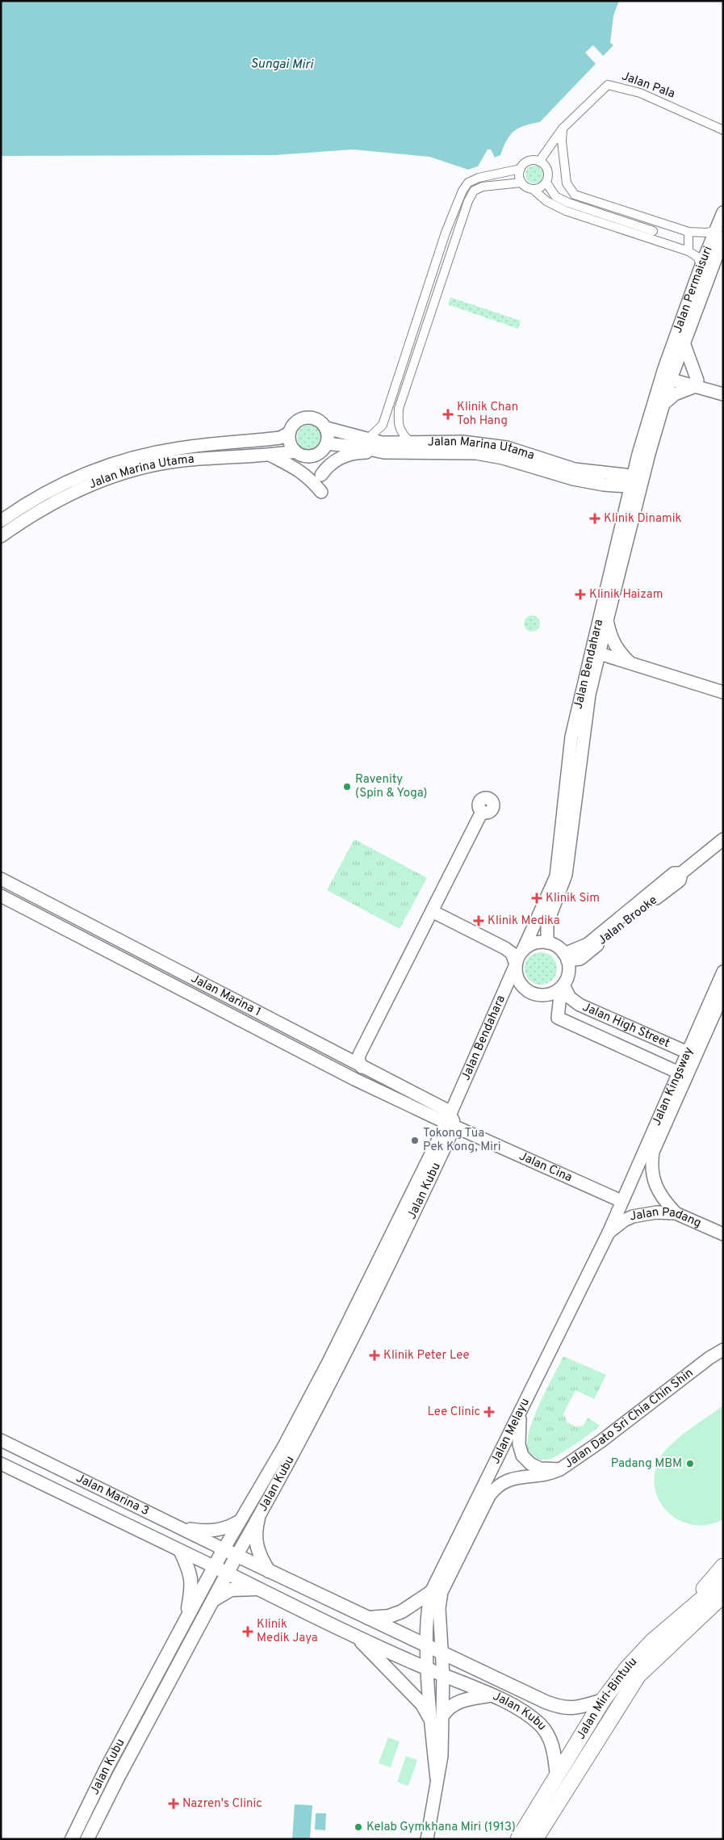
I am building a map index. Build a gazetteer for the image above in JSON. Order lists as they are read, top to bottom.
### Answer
{
  "streets": {
    "highway": ["Jalan Miri-Bintulu"],
    "main road": ["Jalan Kubu"],
    "street": [
      "Jalan Pala",
      "Jalan Permaisuri",
      "Jalan Marina Utama",
      "Jalan Bendahara",
      "Jalan Brooke",
      "Jalan Marina 1",
      "Jalan High Street",
      "Jalan Kingsway",
      "Jalan Cina",
      "Jalan Padang",
      "Jalan Dato Sri Chia Chin Shin",
      "Jalan Melayu",
      "Jalan Marina 3"
    ]
  },
  "crossings": [
    ["Jalan Permaisuri", "Jalan Bendahara"],
    ["Jalan Bendahara", "Jalan Brooke"],
    ["Jalan Bendahara", "Jalan Marina 1"],
    ["Jalan Bendahara", "Jalan High Street"],
    ["Jalan Bendahara", "Jalan Cina"],
    ["Jalan Bendahara", "Jalan Kubu"],
    ["Jalan Brooke", "Jalan High Street"],
    ["Jalan Marina 1", "Jalan Cina"],
    ["Jalan Marina 1", "Jalan Kubu"],
    ["Jalan High Street", "Jalan Kingsway"],
    ["Jalan Kingsway", "Jalan Cina"],
    ["Jalan Kingsway", "Jalan Padang"],
    ["Jalan Kingsway", "Jalan Melayu"],
    ["Jalan Cina", "Jalan Kubu"],
    ["Jalan Cina", "Jalan Melayu"],
    ["Jalan Kubu", "Jalan Melayu"],
    ["Jalan Kubu", "Jalan Marina 3"],
    ["Jalan Kubu", "Jalan Miri-Bintulu"],
    ["Jalan Padang", "Jalan Melayu"],
    ["Jalan Dato Sri Chia Chin Shin", "Jalan Melayu"]
  ],
  "water": ["Sungai Miri"],
  "places": {
    "health": [
      "Klinik Chan Toh Hang",
      "Klinik Dinamik",
      "Klinik Haizam",
      "Klinik Sim",
      "Klinik Medika",
      "Klinik Peter Lee",
      "Lee Clinic",
      "Klinik Medik Jaya",
      "Nazren's Clinic"
    ],
    "other": [
      "Ravenity (Spin & Yoga)",
      "Tokong Tua Pek Kong, Miri",
      "Padang MBM",
      "Kelab Gymkhana Miri (1913)"
    ]
  }
}
